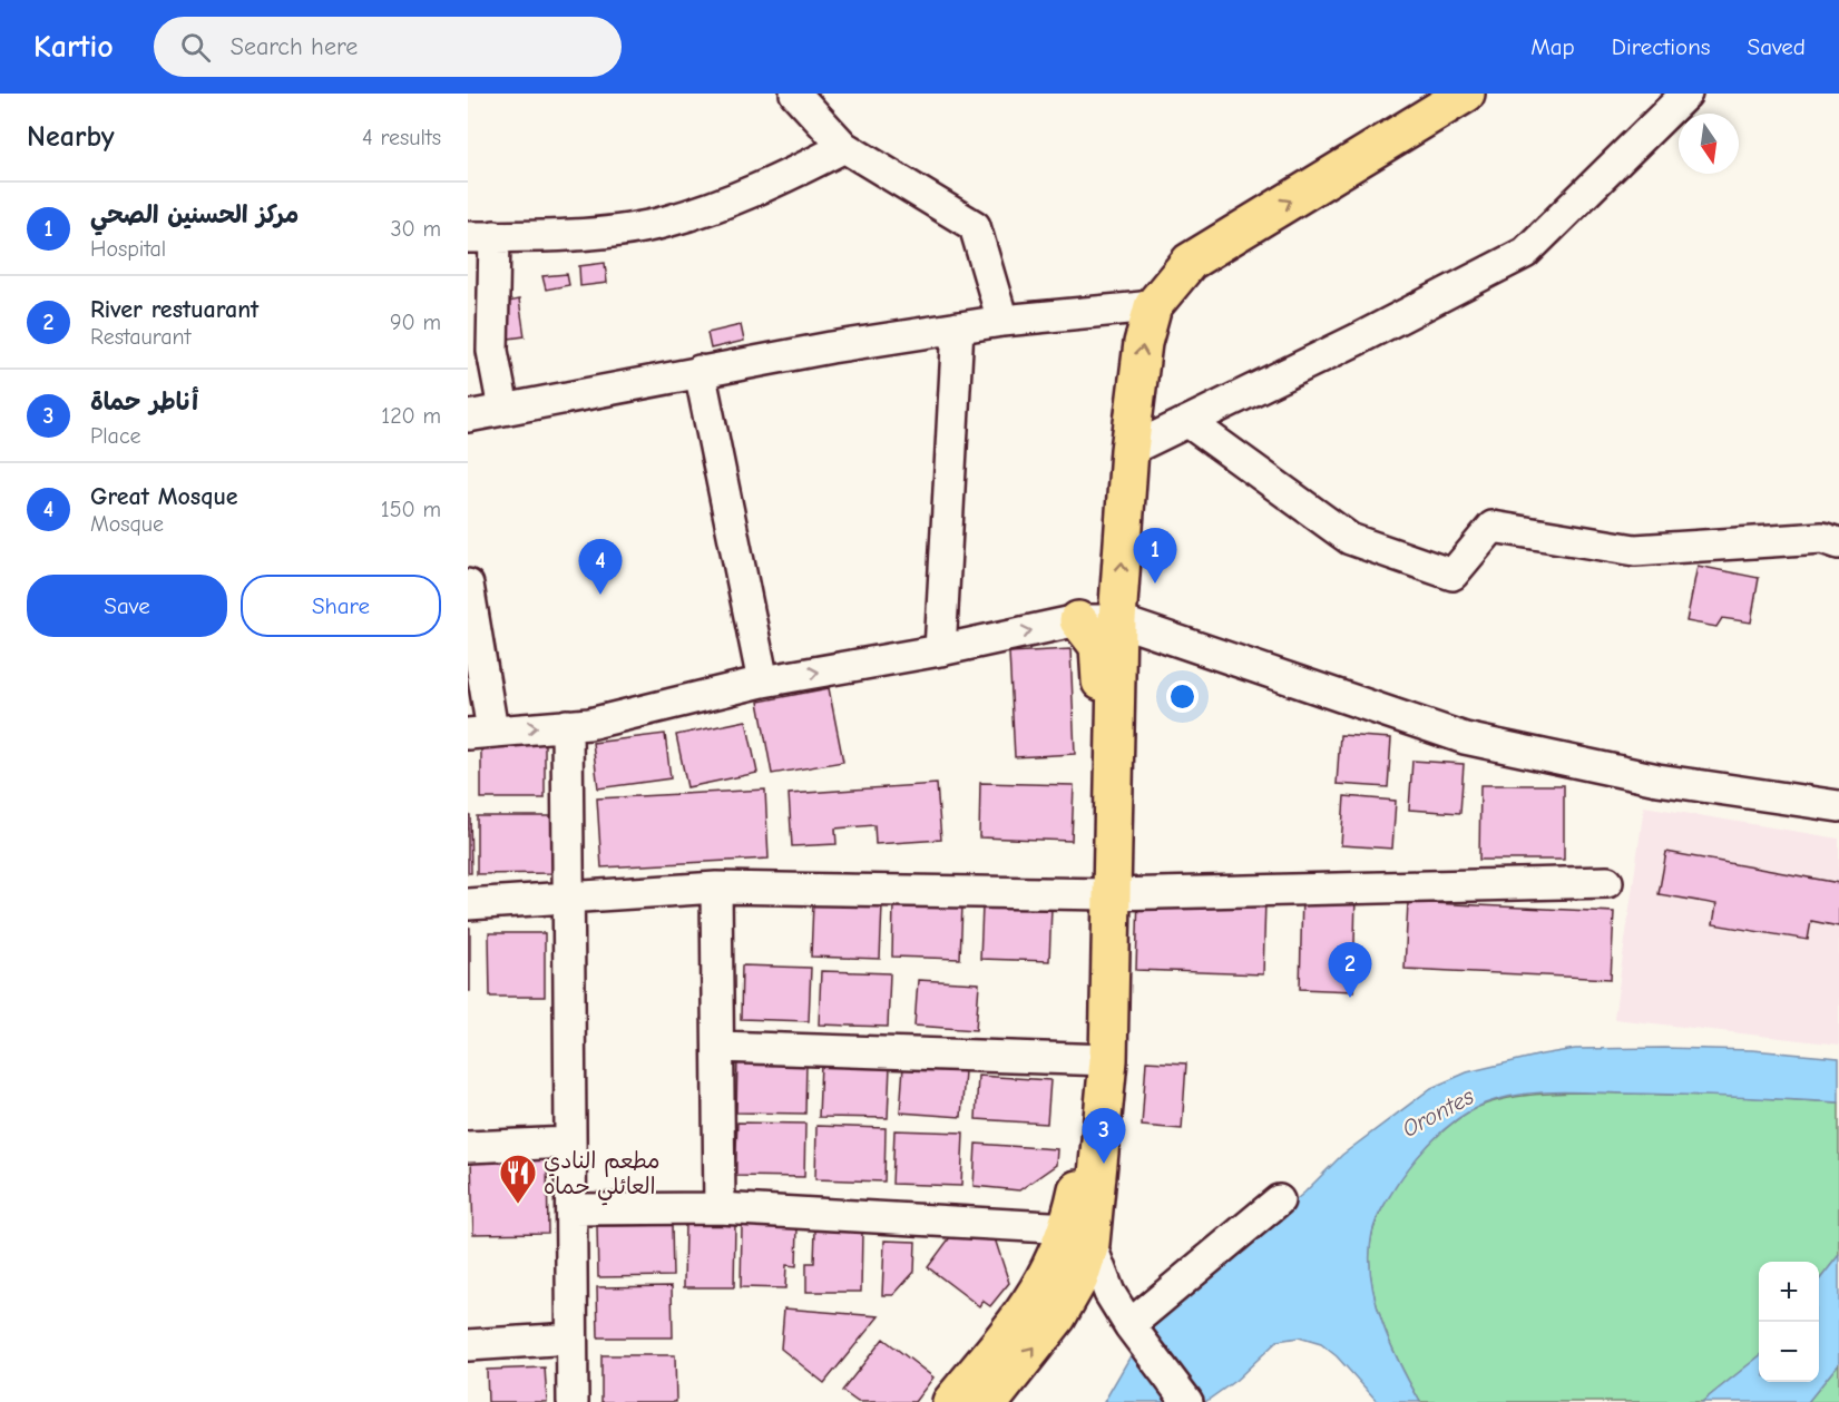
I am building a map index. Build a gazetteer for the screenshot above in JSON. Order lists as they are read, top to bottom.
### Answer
{
  "water": ["Orontes"],
  "places": {
    "restaurant": ["مطعم النادي العائلي حماه"]
  },
  "north": "bottom",
  "page": {
    "header": "Kartio",
    "search": "Search here",
    "nav": ["Map", "Directions", "Saved"],
    "heading": ["Nearby", "4 results"],
    "list": [
      {
        "mark": "1",
        "name": "مركز الحسنين الصحي",
        "note": "Hospital",
        "value": "30 m"
      },
      {
        "mark": "2",
        "name": "River restuarant",
        "note": "Restaurant",
        "value": "90 m"
      },
      {
        "mark": "3",
        "name": "أناطر حماة",
        "note": "Place",
        "value": "120 m"
      },
      {
        "mark": "4",
        "name": "Great Mosque",
        "note": "Mosque",
        "value": "150 m"
      }
    ],
    "pins": [
      "1",
      "4",
      "2",
      "3"
    ],
    "buttons": ["Save", "Share"],
    "map_buttons": ["+", "−"]
  }
}
